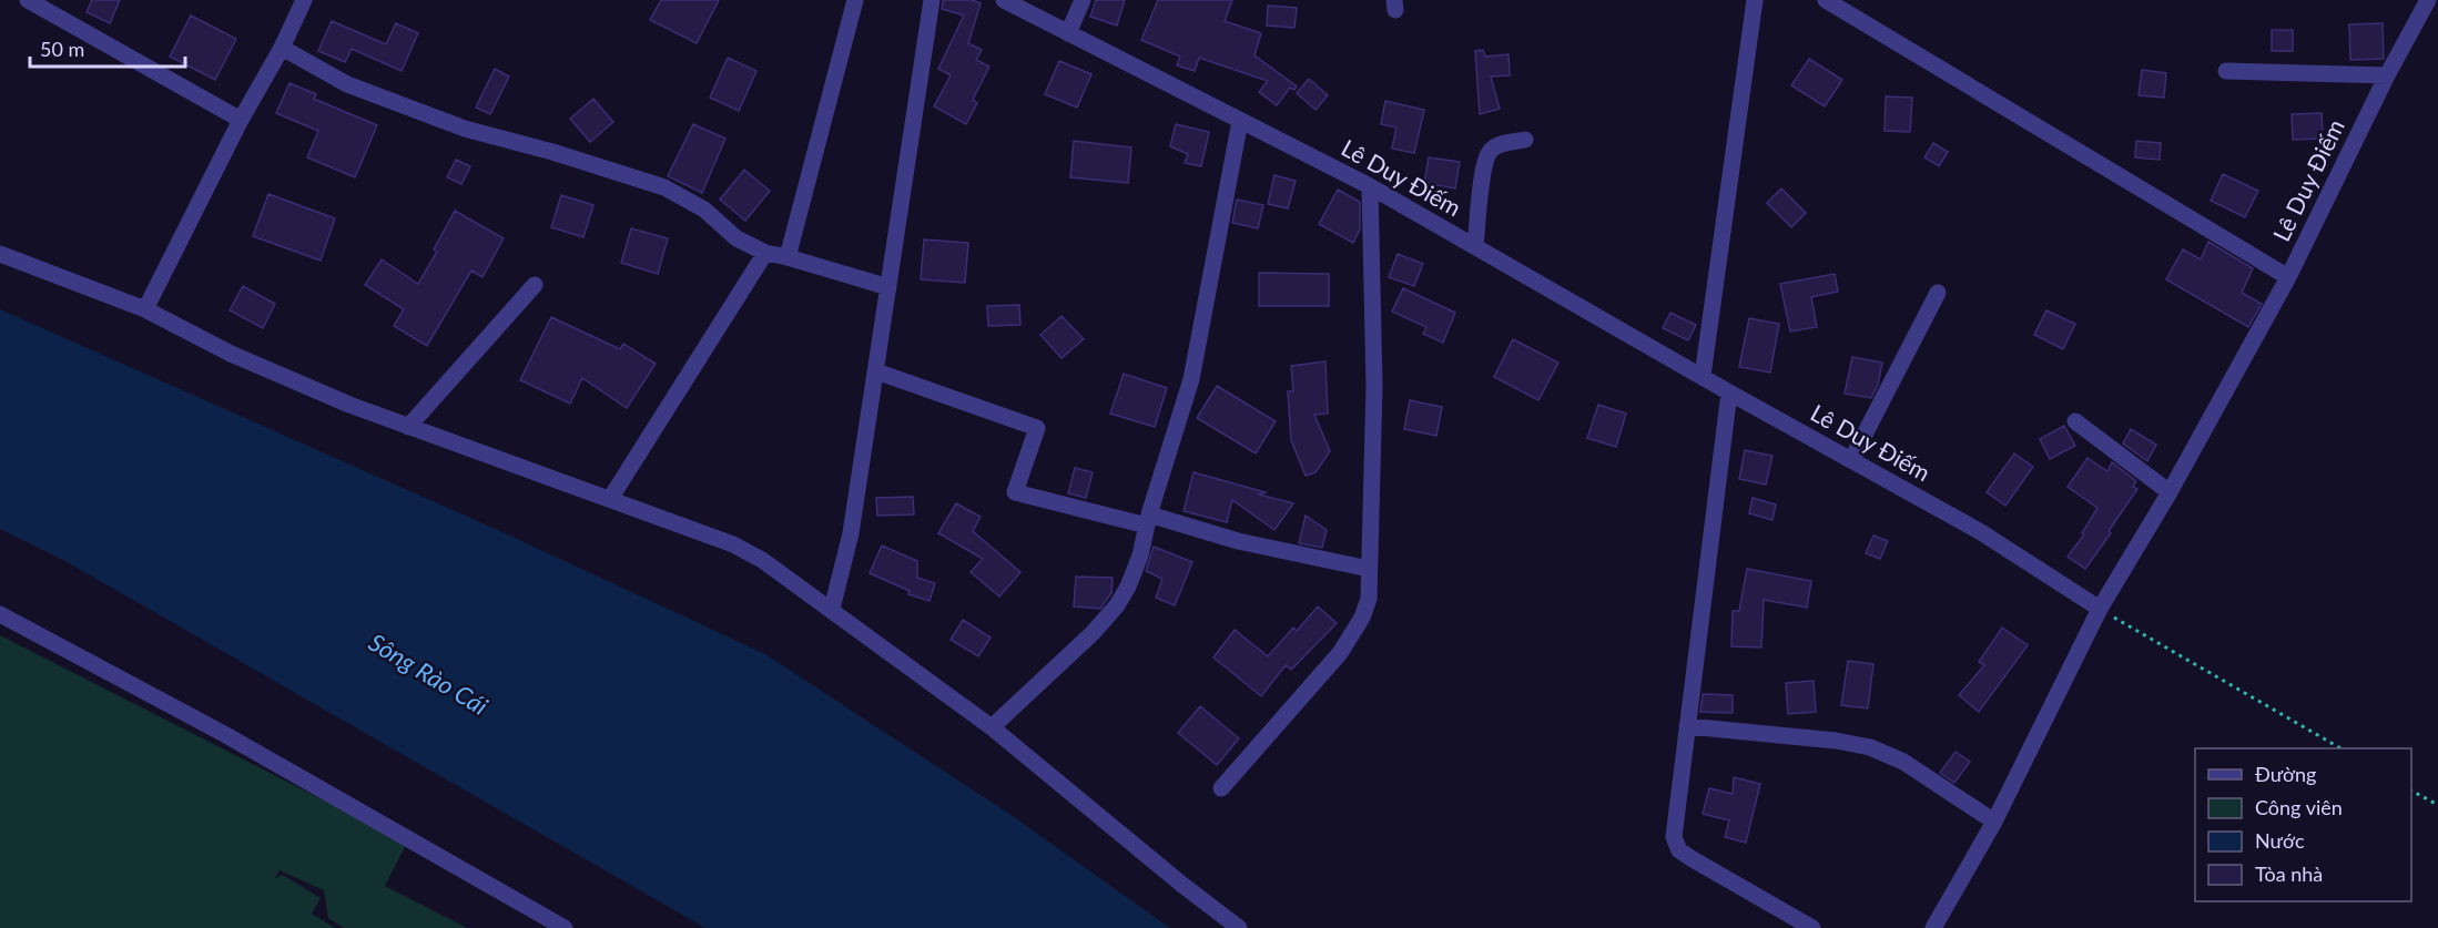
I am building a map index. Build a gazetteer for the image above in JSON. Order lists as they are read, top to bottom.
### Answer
{
  "streets": {
    "street": ["Lê Duy Điếm"]
  },
  "water": ["Sông Rào Cái"],
  "legend": [
    "Đường",
    "Công viên",
    "Nước",
    "Tòa nhà"
  ],
  "scale_bar": "50 m"
}
